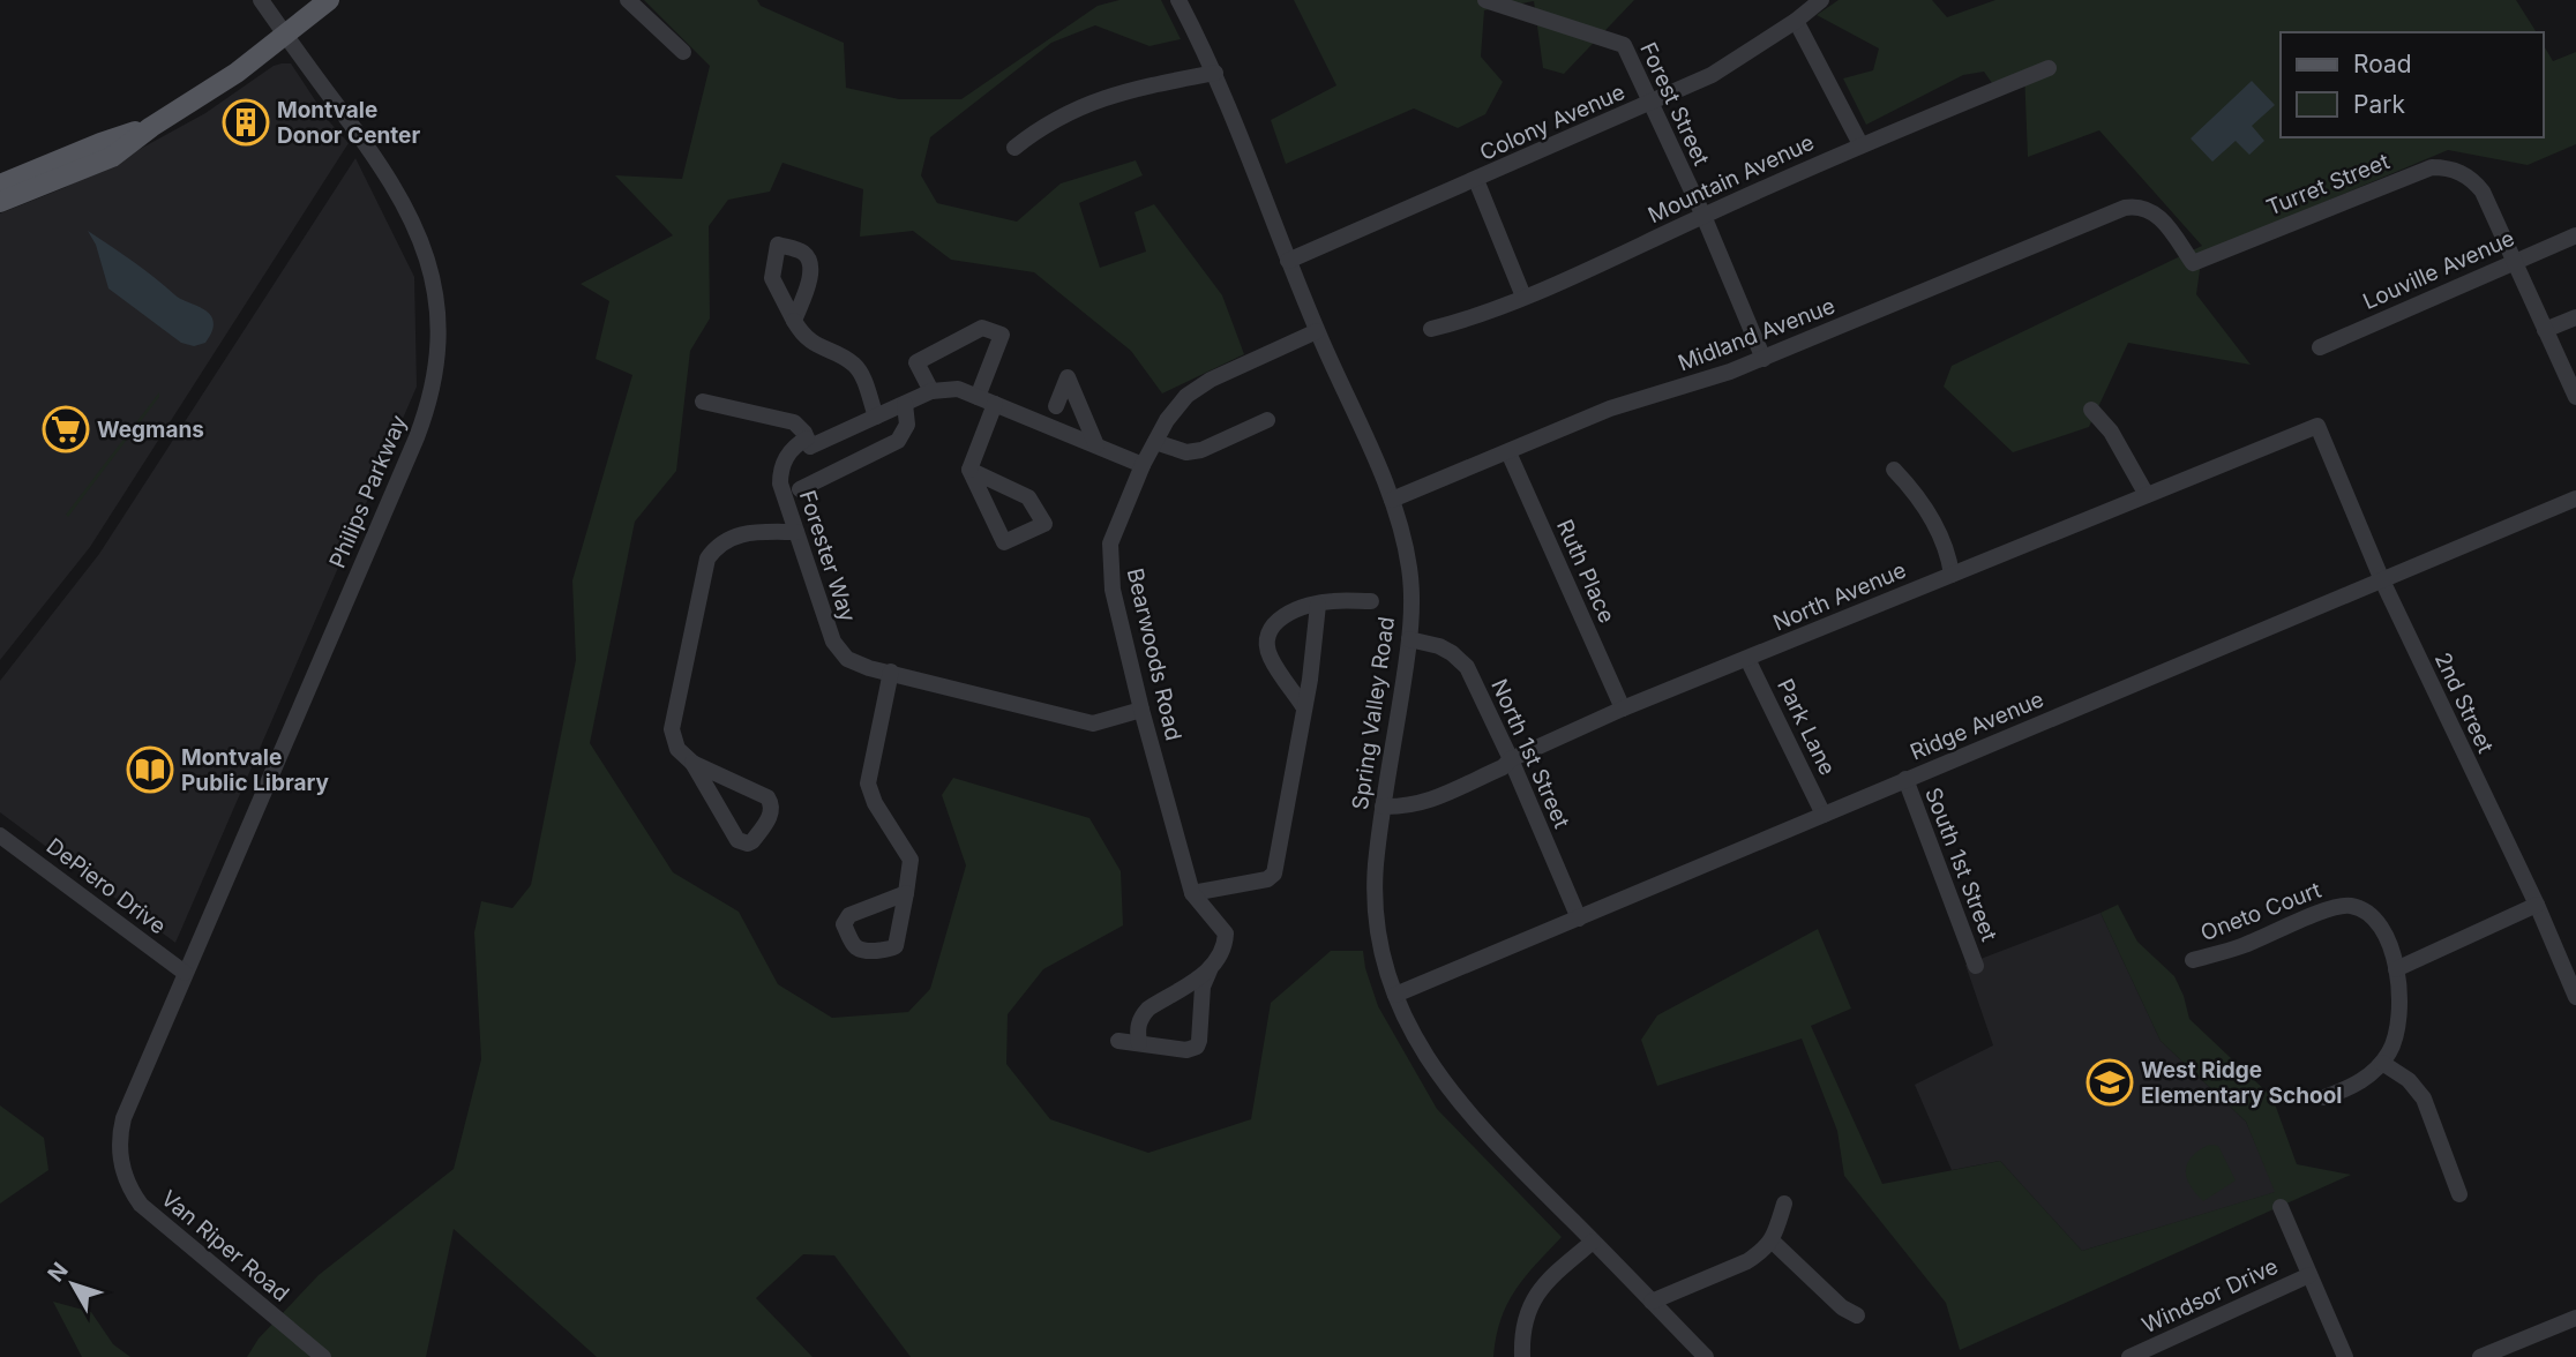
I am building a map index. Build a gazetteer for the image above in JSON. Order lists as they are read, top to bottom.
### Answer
{
  "streets": {
    "street": [
      "Forest Street",
      "Colony Avenue",
      "Mountain Avenue",
      "Turret Street",
      "Louville Avenue",
      "Midland Avenue",
      "Philips Parkway",
      "Forester Way",
      "Ruth Place",
      "North Avenue",
      "Bearwoods Road",
      "2nd Street",
      "Spring Valley Road",
      "Ridge Avenue",
      "Park Lane",
      "North 1st Street",
      "South 1st Street",
      "DePiero Drive",
      "Oneto Court",
      "Van Riper Road",
      "Windsor Drive"
    ]
  },
  "crossings": [
    ["Forest Street", "Colony Avenue"],
    ["Forest Street", "Mountain Avenue"],
    ["Forest Street", "Midland Avenue"],
    ["Colony Avenue", "Spring Valley Road"],
    ["Turret Street", "Louville Avenue"],
    ["Turret Street", "Midland Avenue"],
    ["Midland Avenue", "Ruth Place"],
    ["Midland Avenue", "Spring Valley Road"],
    ["Philips Parkway", "DePiero Drive"],
    ["Philips Parkway", "Van Riper Road"],
    ["Forester Way", "Bearwoods Road"],
    ["Ruth Place", "North Avenue"],
    ["North Avenue", "2nd Street"],
    ["North Avenue", "Spring Valley Road"],
    ["North Avenue", "Park Lane"],
    ["North Avenue", "North 1st Street"],
    ["Bearwoods Road", "Spring Valley Road"],
    ["2nd Street", "Ridge Avenue"],
    ["Spring Valley Road", "Ridge Avenue"],
    ["Spring Valley Road", "North 1st Street"],
    ["Ridge Avenue", "Park Lane"],
    ["Ridge Avenue", "North 1st Street"],
    ["Ridge Avenue", "South 1st Street"],
    ["DePiero Drive", "Van Riper Road"]
  ],
  "places": {
    "building": ["Montvale Donor Center"],
    "supermarket": ["Wegmans"],
    "library": ["Montvale Public Library"],
    "school or university": ["West Ridge Elementary School"]
  },
  "legend": ["Road", "Park"],
  "north": "top left"
}
